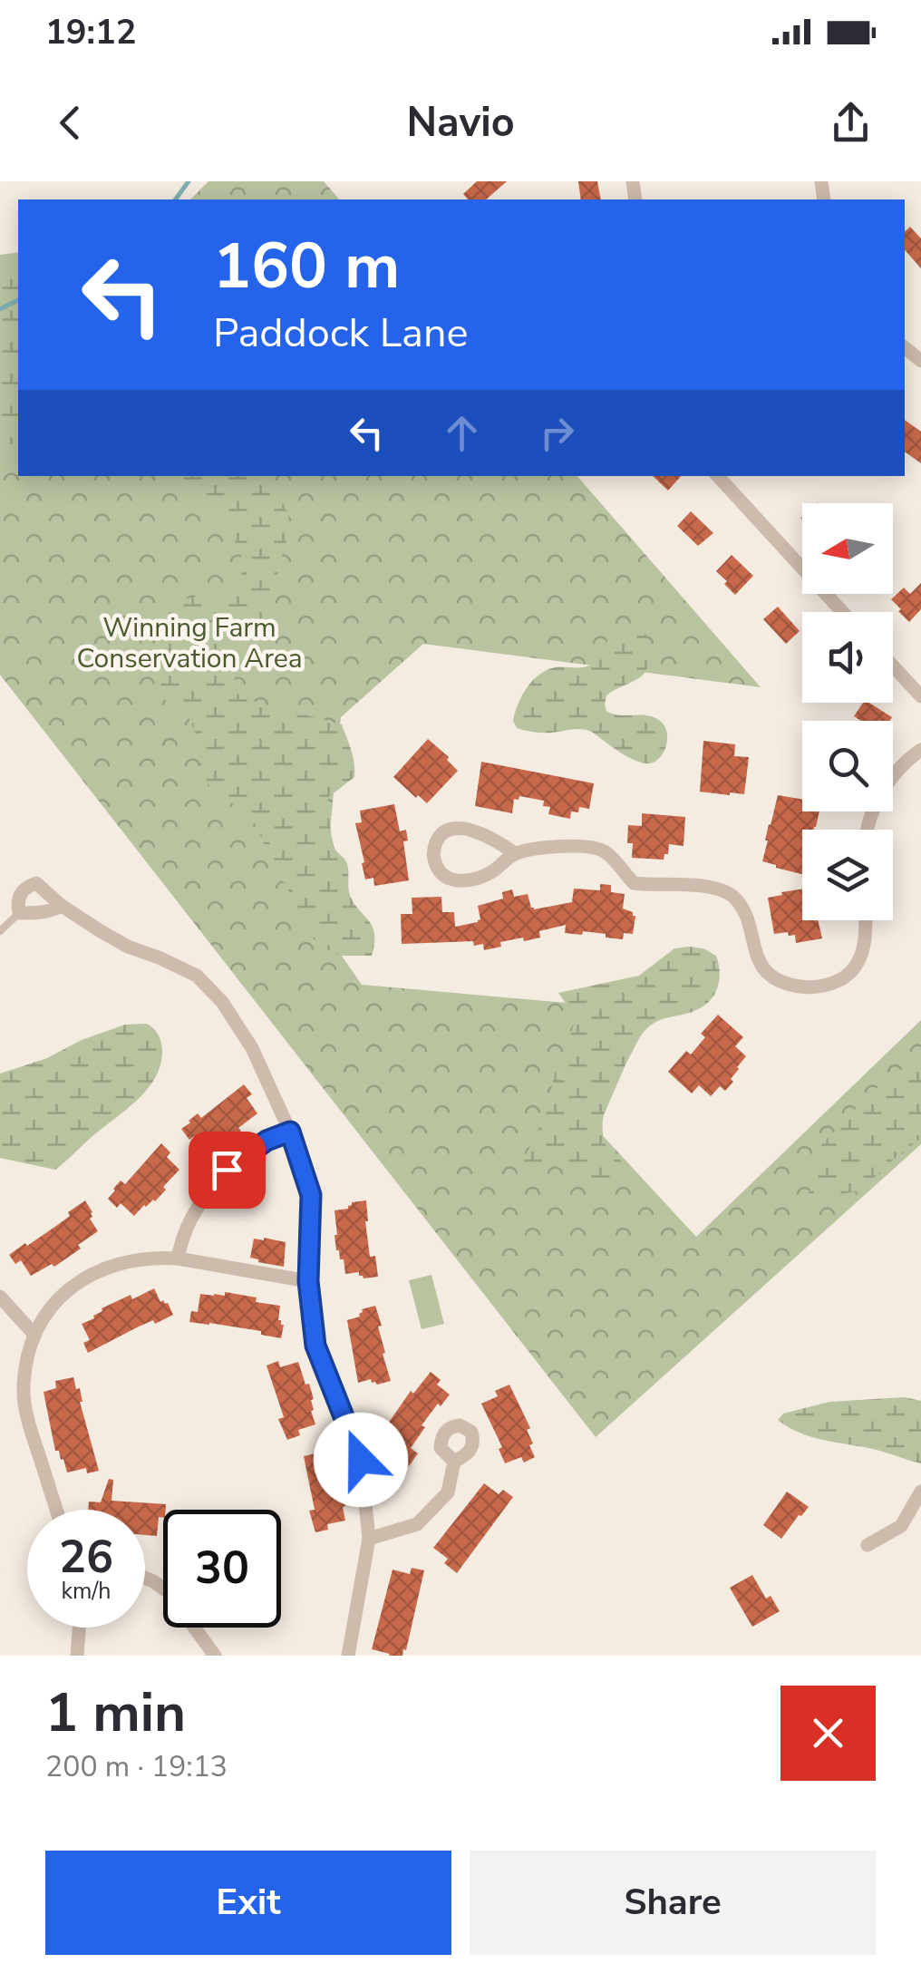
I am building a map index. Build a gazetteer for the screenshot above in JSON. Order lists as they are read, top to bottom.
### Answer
{
  "parks": ["Winning Farm Conservation Area"],
  "north": "left",
  "page": {
    "status": "19:12",
    "header": "Navio",
    "turn": ["160 m", "Paddock Lane"],
    "speed": "26 km/h",
    "limit": "30",
    "heading": ["1 min", "200 m · 19:13"],
    "buttons": ["Exit", "Share"]
  }
}
